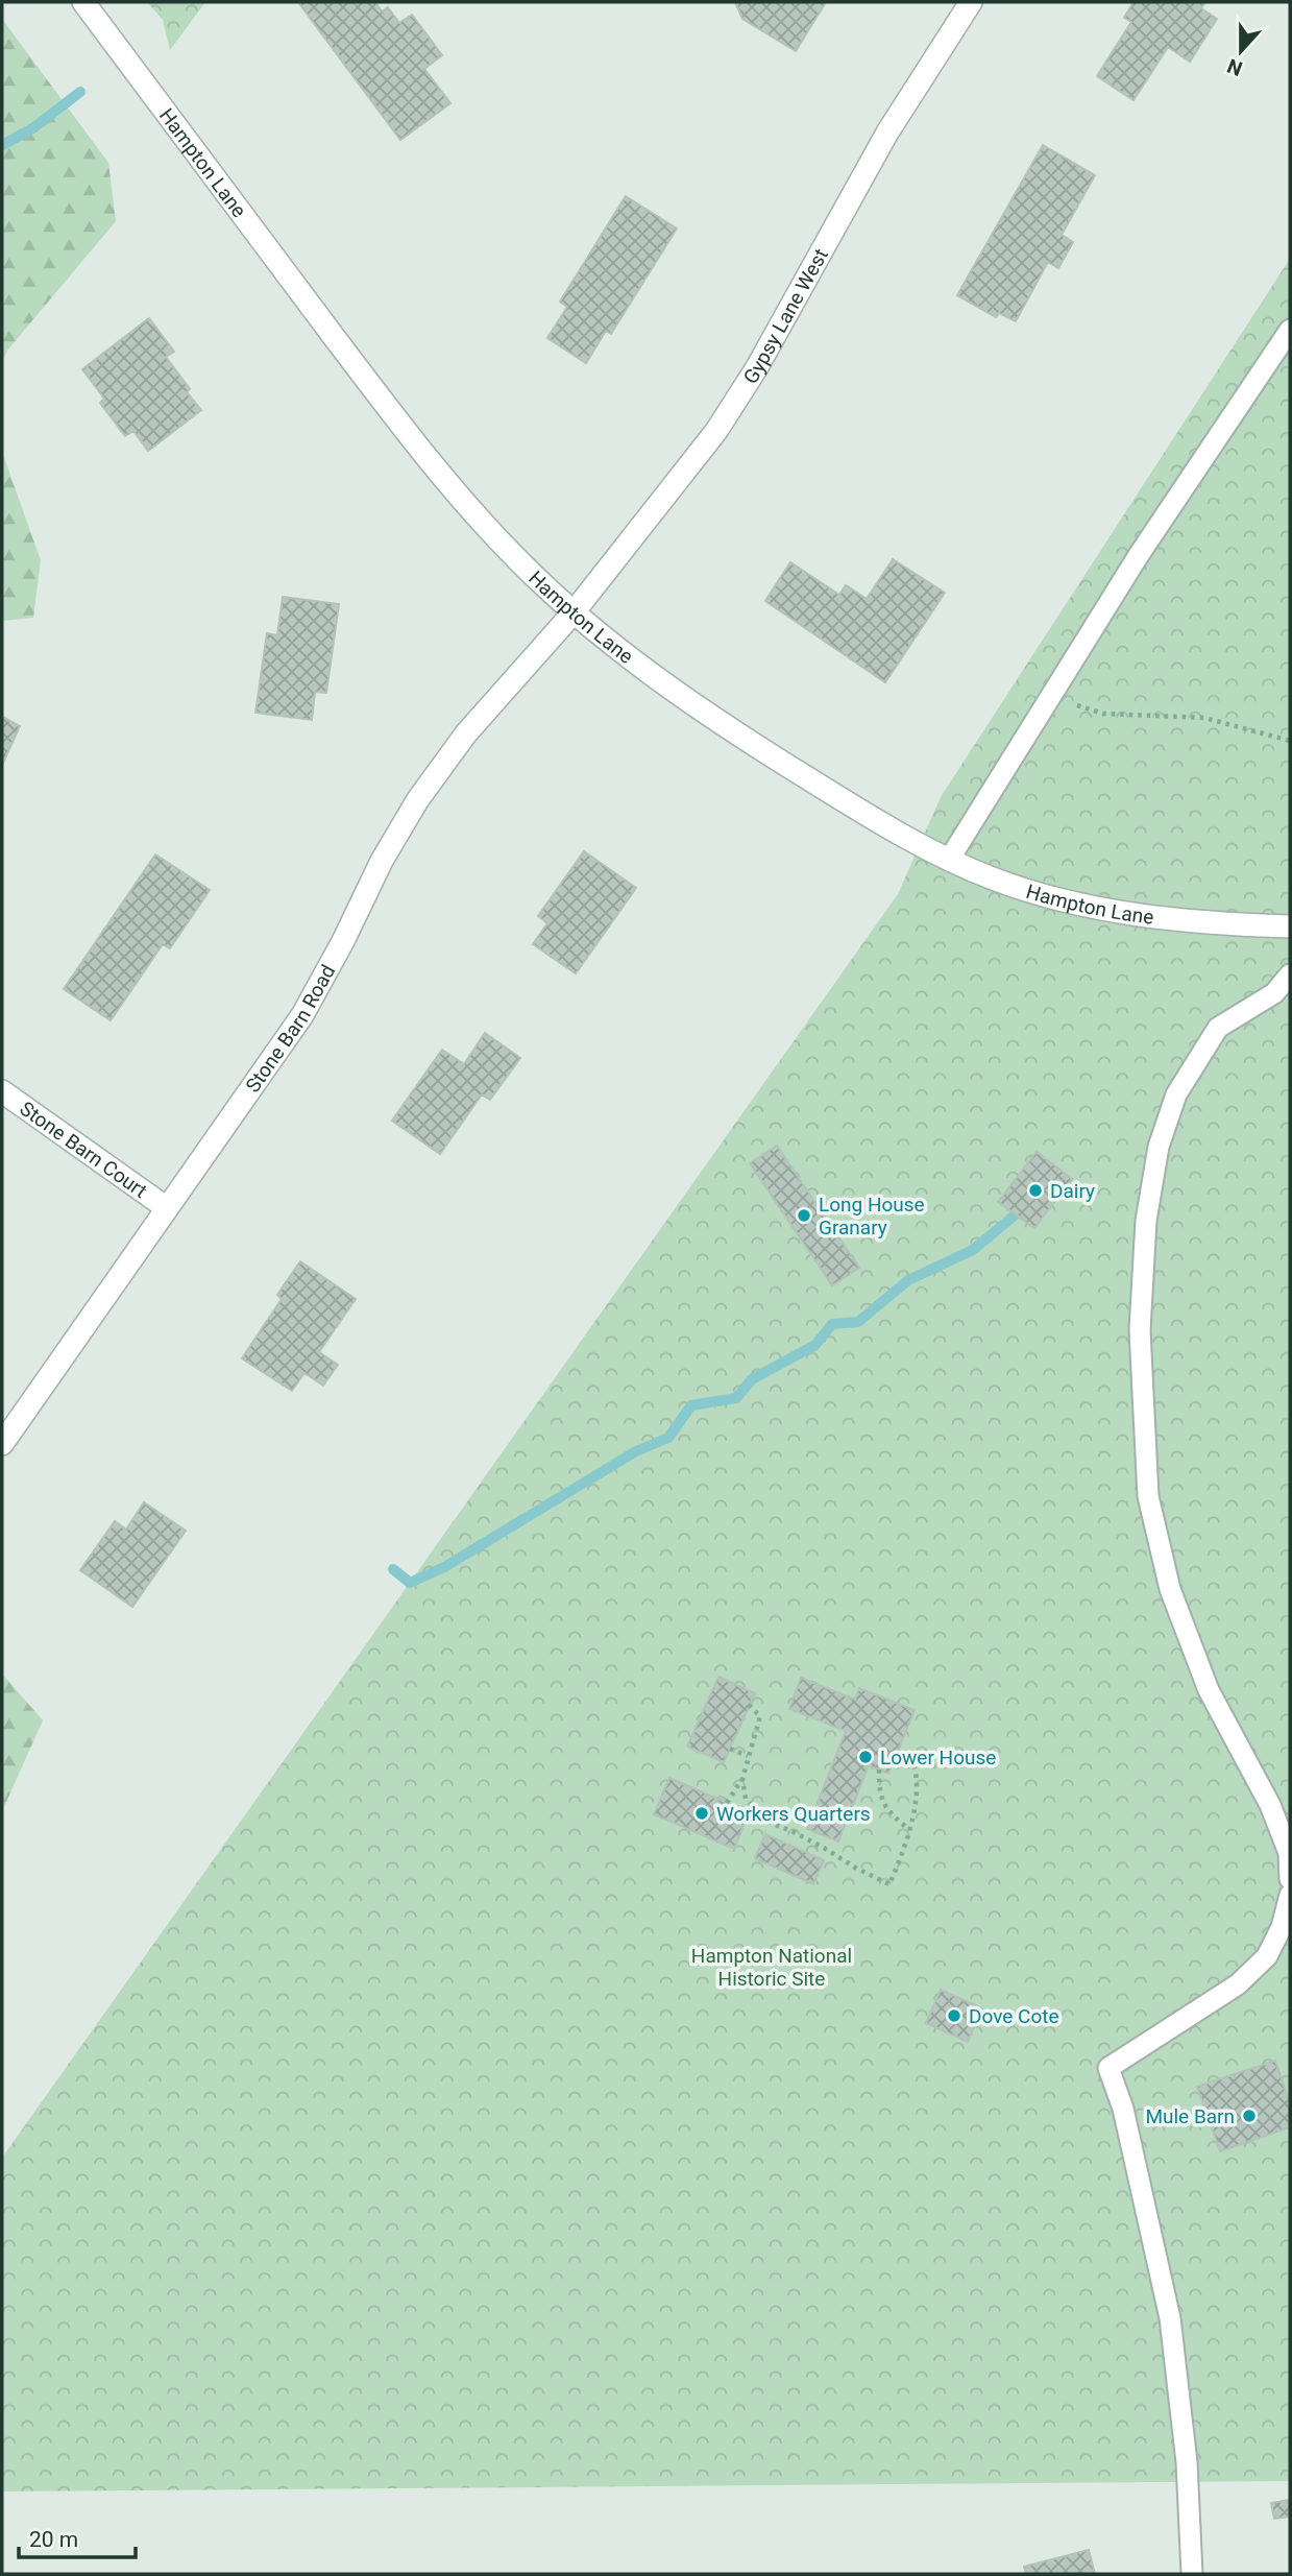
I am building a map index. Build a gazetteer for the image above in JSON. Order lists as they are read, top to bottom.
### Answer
{
  "streets": {
    "street": [
      "Hampton Lane",
      "Gypsy Lane West",
      "Stone Barn Road",
      "Stone Barn Court"
    ]
  },
  "crossings": [
    ["Hampton Lane", "Gypsy Lane West"],
    ["Hampton Lane", "Stone Barn Road"],
    ["Gypsy Lane West", "Stone Barn Road"],
    ["Stone Barn Road", "Stone Barn Court"]
  ],
  "parks": ["Hampton National Historic Site"],
  "places": [
    "Dairy",
    "Long House Granary",
    "Lower House",
    "Workers Quarters",
    "Dove Cote",
    "Mule Barn"
  ],
  "scale_bar": "20 m",
  "north": "bottom"
}
